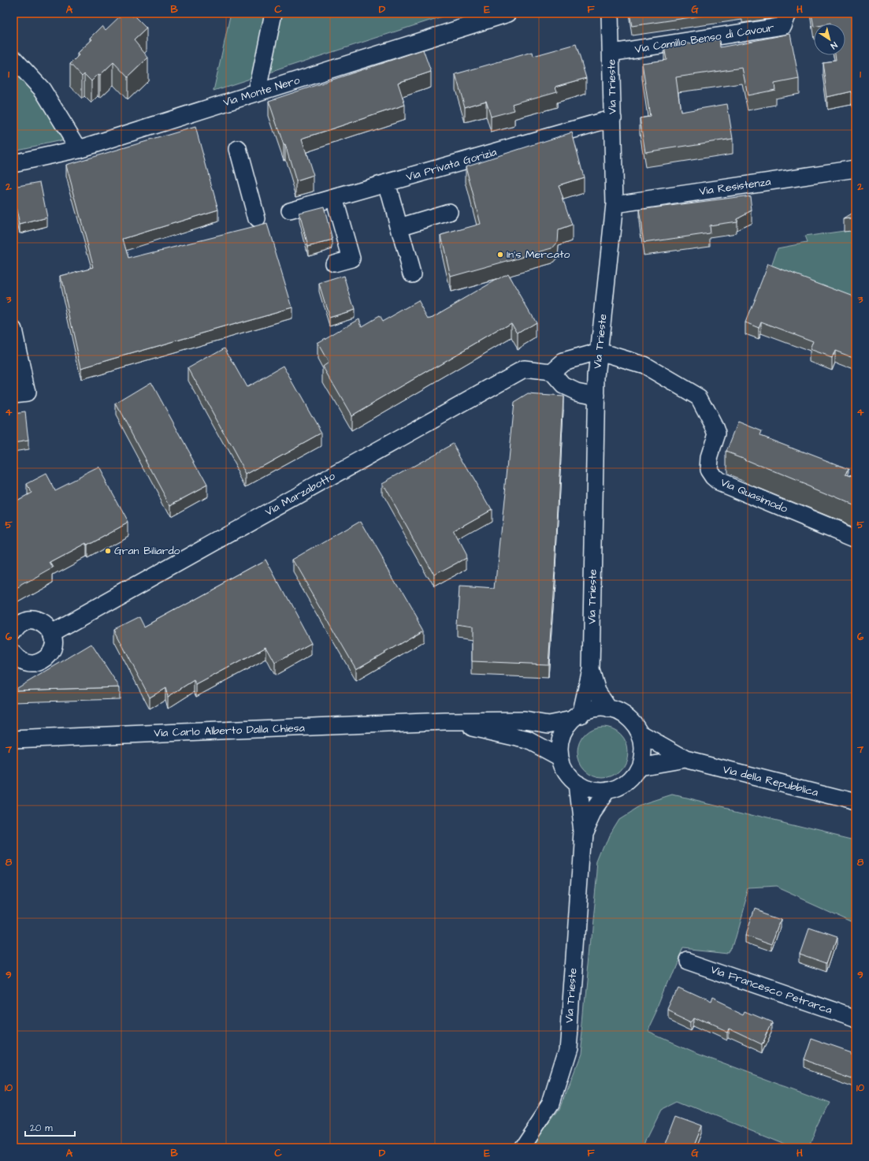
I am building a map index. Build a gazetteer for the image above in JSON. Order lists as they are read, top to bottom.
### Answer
{
  "streets": {
    "street": [
      "Via Camillo Benso di Cavour",
      "Via Trieste",
      "Via Monte Nero",
      "Via Privata Gorizia",
      "Via Resistenza",
      "Via Marzabotto",
      "Via Quasimodo",
      "Via Carlo Alberto Dalla Chiesa",
      "Via della Repubblica",
      "Via Francesco Petrarca"
    ]
  },
  "crossings": [
    ["Via Camillo Benso di Cavour", "Via Trieste"],
    ["Via Trieste", "Via Privata Gorizia"],
    ["Via Trieste", "Via Resistenza"],
    ["Via Trieste", "Via Quasimodo"],
    ["Via Trieste", "Via Carlo Alberto Dalla Chiesa"],
    ["Via Trieste", "Via della Repubblica"],
    ["Via Carlo Alberto Dalla Chiesa", "Via della Repubblica"]
  ],
  "places": ["In's Mercato", "Gran Biliardo"],
  "scale_bar": "20 m",
  "north": "bottom right",
  "grid": {
    "columns": [
      "A",
      "B",
      "C",
      "D",
      "E",
      "F",
      "G",
      "H"
    ],
    "rows": [
      "1",
      "2",
      "3",
      "4",
      "5",
      "6",
      "7",
      "8",
      "9",
      "10"
    ]
  }
}
